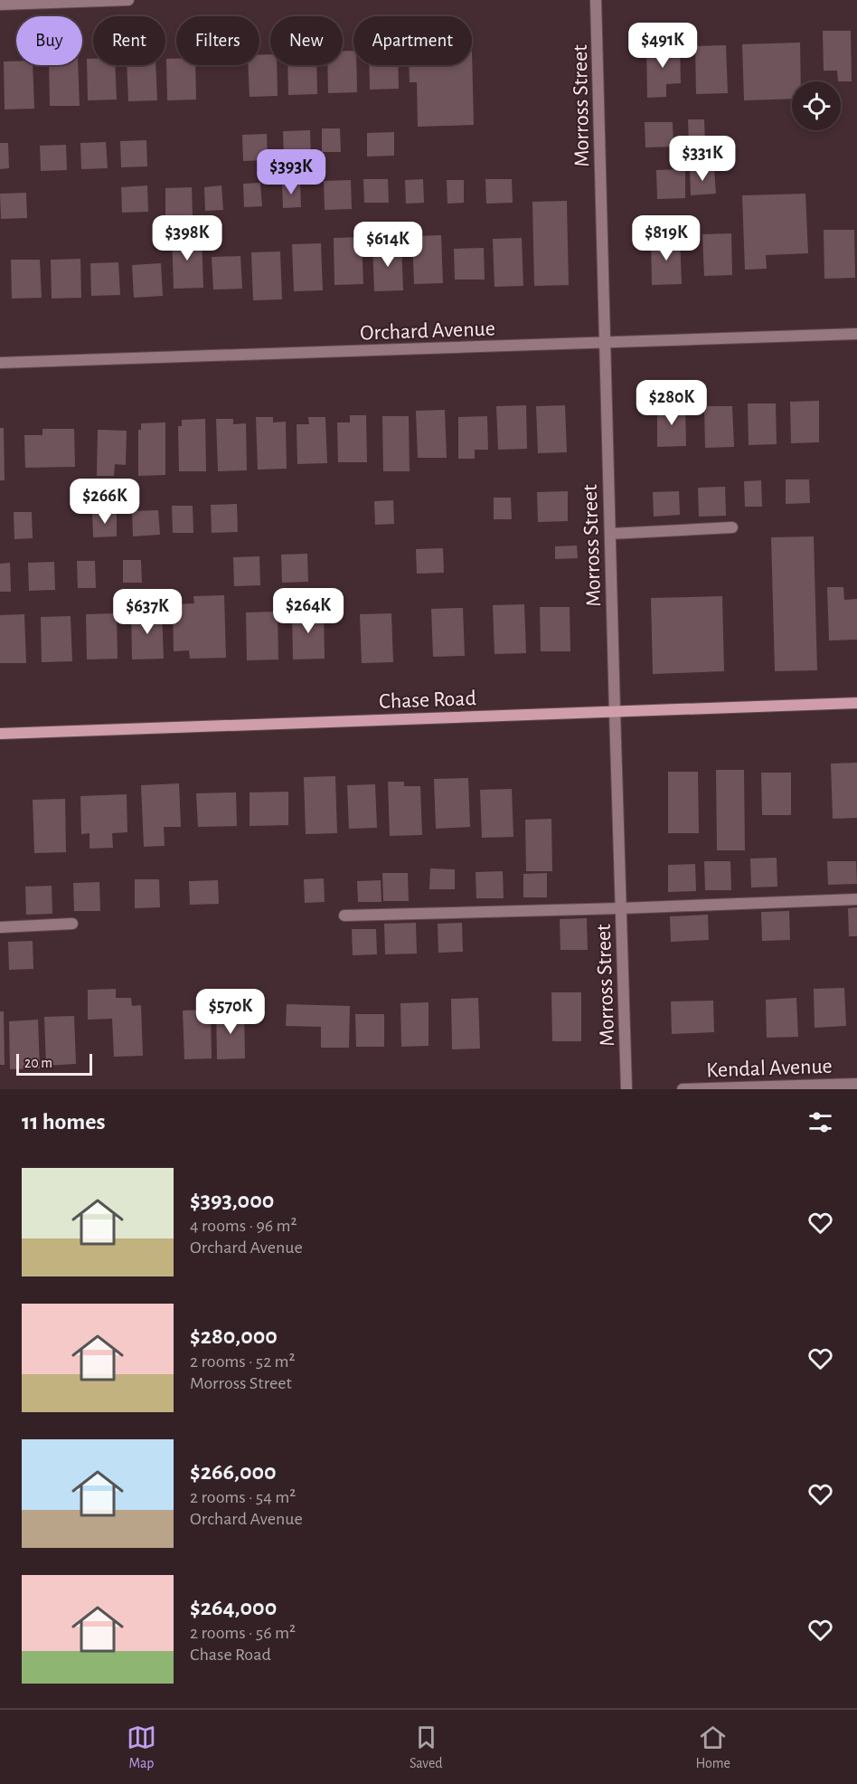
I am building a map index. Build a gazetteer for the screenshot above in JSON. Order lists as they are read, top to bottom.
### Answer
{
  "streets": {
    "street": [
      "Morross Street",
      "Orchard Avenue",
      "Chase Road",
      "Kendal Avenue"
    ]
  },
  "crossings": [
    ["Morross Street", "Orchard Avenue"],
    ["Morross Street", "Chase Road"]
  ],
  "scale_bar": "20 m",
  "page": {
    "chip": [
      "Buy",
      "Rent",
      "Filters",
      "New",
      "Apartment"
    ],
    "price": [
      "$491K",
      "$331K",
      "$393K",
      "$398K",
      "$819K",
      "$614K",
      "$280K",
      "$266K",
      "$264K",
      "$637K",
      "$570K"
    ],
    "scale": "20 m",
    "heading": "11 homes",
    "list": [
      {
        "name": "$393,000",
        "note": "4 rooms · 96 m² · Orchard Avenue"
      },
      {
        "name": "$280,000",
        "note": "2 rooms · 52 m² · Morross Street"
      },
      {
        "name": "$266,000",
        "note": "2 rooms · 54 m² · Orchard Avenue"
      },
      {
        "name": "$264,000",
        "note": "2 rooms · 56 m² · Chase Road"
      }
    ],
    "tabs": ["Map", "Saved", "Home"]
  }
}
